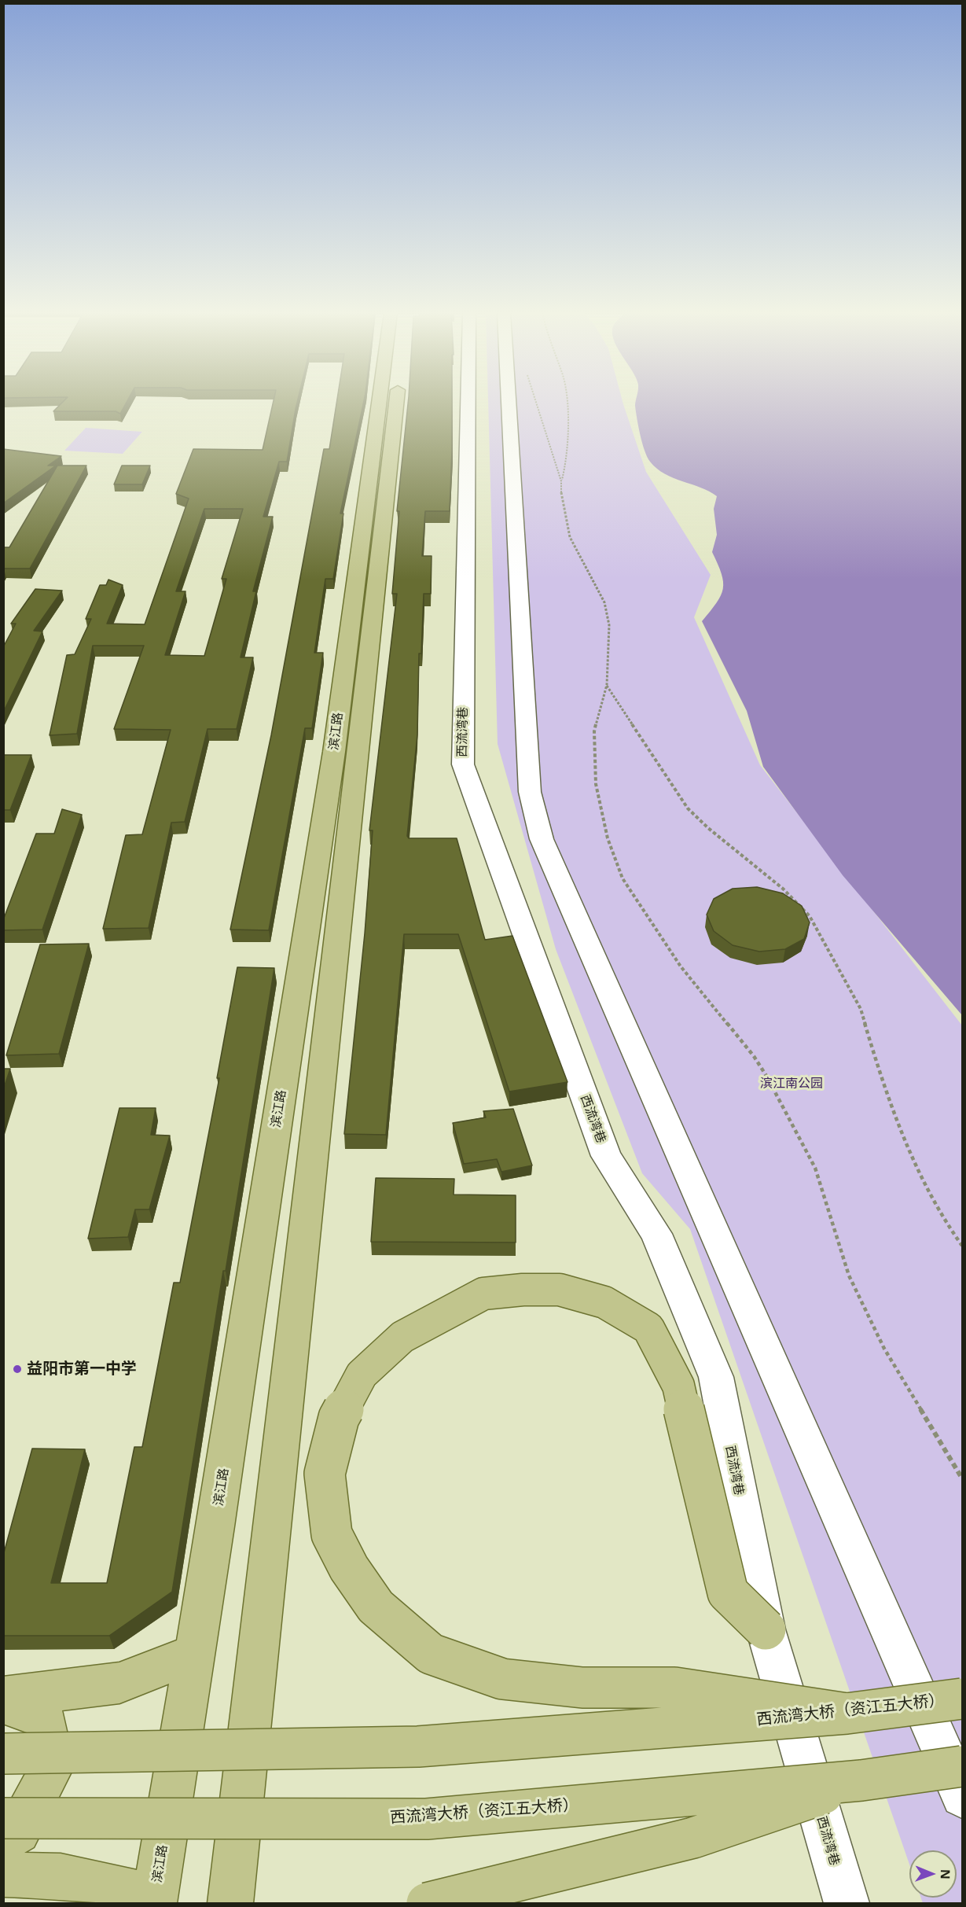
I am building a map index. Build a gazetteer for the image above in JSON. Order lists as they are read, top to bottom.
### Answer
{
  "streets": {
    "main road": ["滨江路", "西流湾大桥（资江五大桥）"],
    "street": ["西流湾巷"]
  },
  "parks": ["滨江南公园"],
  "places": ["益阳市第一中学"],
  "north": "right"
}
